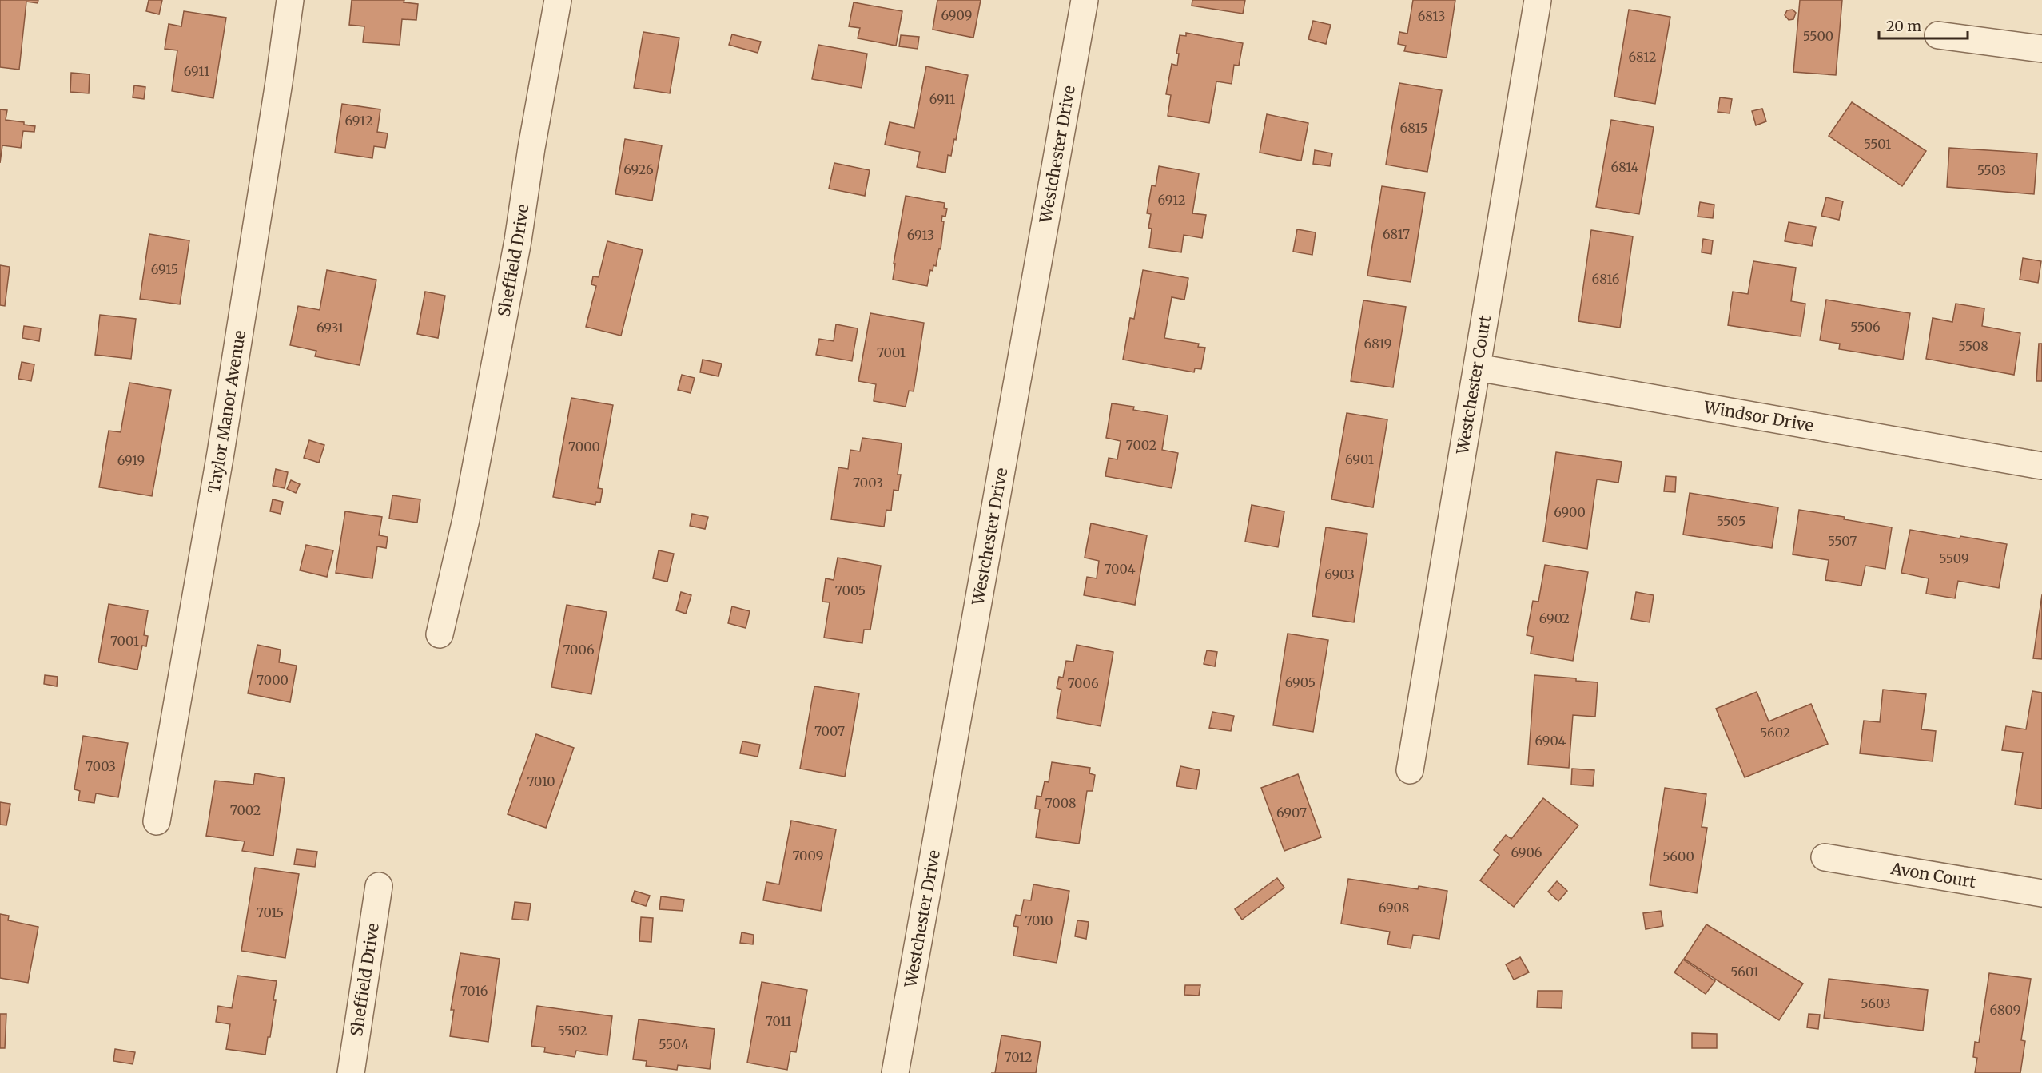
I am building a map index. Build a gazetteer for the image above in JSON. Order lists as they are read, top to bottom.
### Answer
{
  "streets": {
    "street": [
      "Westchester Drive",
      "Sheffield Drive",
      "Westchester Court",
      "Taylor Manor Avenue",
      "Windsor Drive",
      "Avon Court"
    ]
  },
  "crossings": [
    ["Westchester Court", "Windsor Drive"]
  ],
  "house_numbers": [
    "6909",
    "6813",
    "5500",
    "6812",
    "6911",
    "6911",
    "6912",
    "6815",
    "5501",
    "6814",
    "6926",
    "5503",
    "6912",
    "6817",
    "6913",
    "6915",
    "6816",
    "5506",
    "6931",
    "6819",
    "5508",
    "7001",
    "7002",
    "7000",
    "6901",
    "6919",
    "7003",
    "6900",
    "5505",
    "5507",
    "5509",
    "7004",
    "6903",
    "7005",
    "6902",
    "7001",
    "7006",
    "7000",
    "6905",
    "7006",
    "7007",
    "5602",
    "6904",
    "7003",
    "7010",
    "7008",
    "7002",
    "6907",
    "6906",
    "7009",
    "5600",
    "6908",
    "7015",
    "7010",
    "5601",
    "7016",
    "5603",
    "6809",
    "7011",
    "5502",
    "5504",
    "7012"
  ],
  "scale_bar": "20 m"
}
